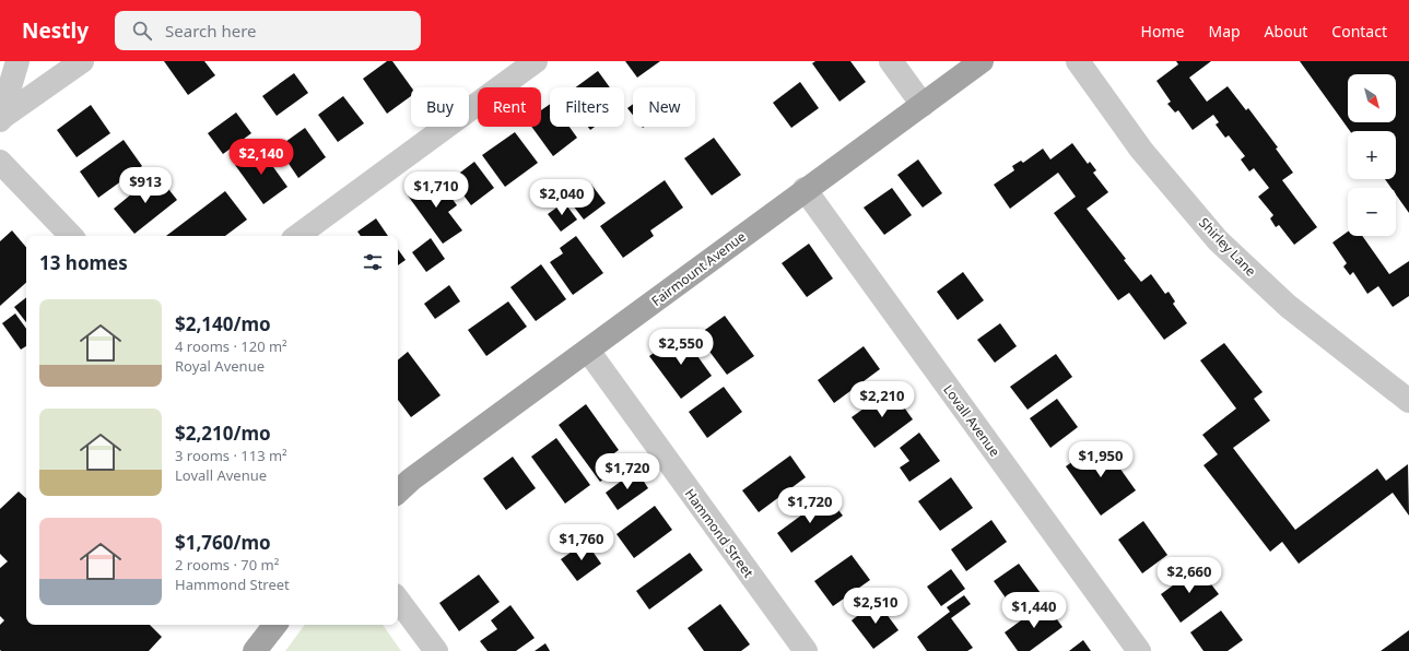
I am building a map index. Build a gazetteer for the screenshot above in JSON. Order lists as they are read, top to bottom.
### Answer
{
  "streets": {
    "main road": ["Fairmount Avenue"],
    "street": ["Shirley Lane", "Lovall Avenue", "Hammond Street"]
  },
  "crossings": [
    ["Fairmount Avenue", "Lovall Avenue"],
    ["Fairmount Avenue", "Hammond Street"]
  ],
  "north": "bottom right",
  "page": {
    "header": "Nestly",
    "search": "Search here",
    "nav": [
      "Home",
      "Map",
      "About",
      "Contact"
    ],
    "map_buttons": ["+", "−"],
    "chip": [
      "Buy",
      "Rent",
      "Filters",
      "New"
    ],
    "price": [
      "$2,140",
      "$913",
      "$1,710",
      "$2,040",
      "$2,550",
      "$2,210",
      "$1,950",
      "$1,720",
      "$1,720",
      "$1,760",
      "$2,660",
      "$2,510",
      "$1,440"
    ],
    "heading": "13 homes",
    "list": [
      {
        "name": "$2,140/mo",
        "note": "4 rooms · 120 m² · Royal Avenue"
      },
      {
        "name": "$2,210/mo",
        "note": "3 rooms · 113 m² · Lovall Avenue"
      },
      {
        "name": "$1,760/mo",
        "note": "2 rooms · 70 m² · Hammond Street"
      }
    ]
  }
}
